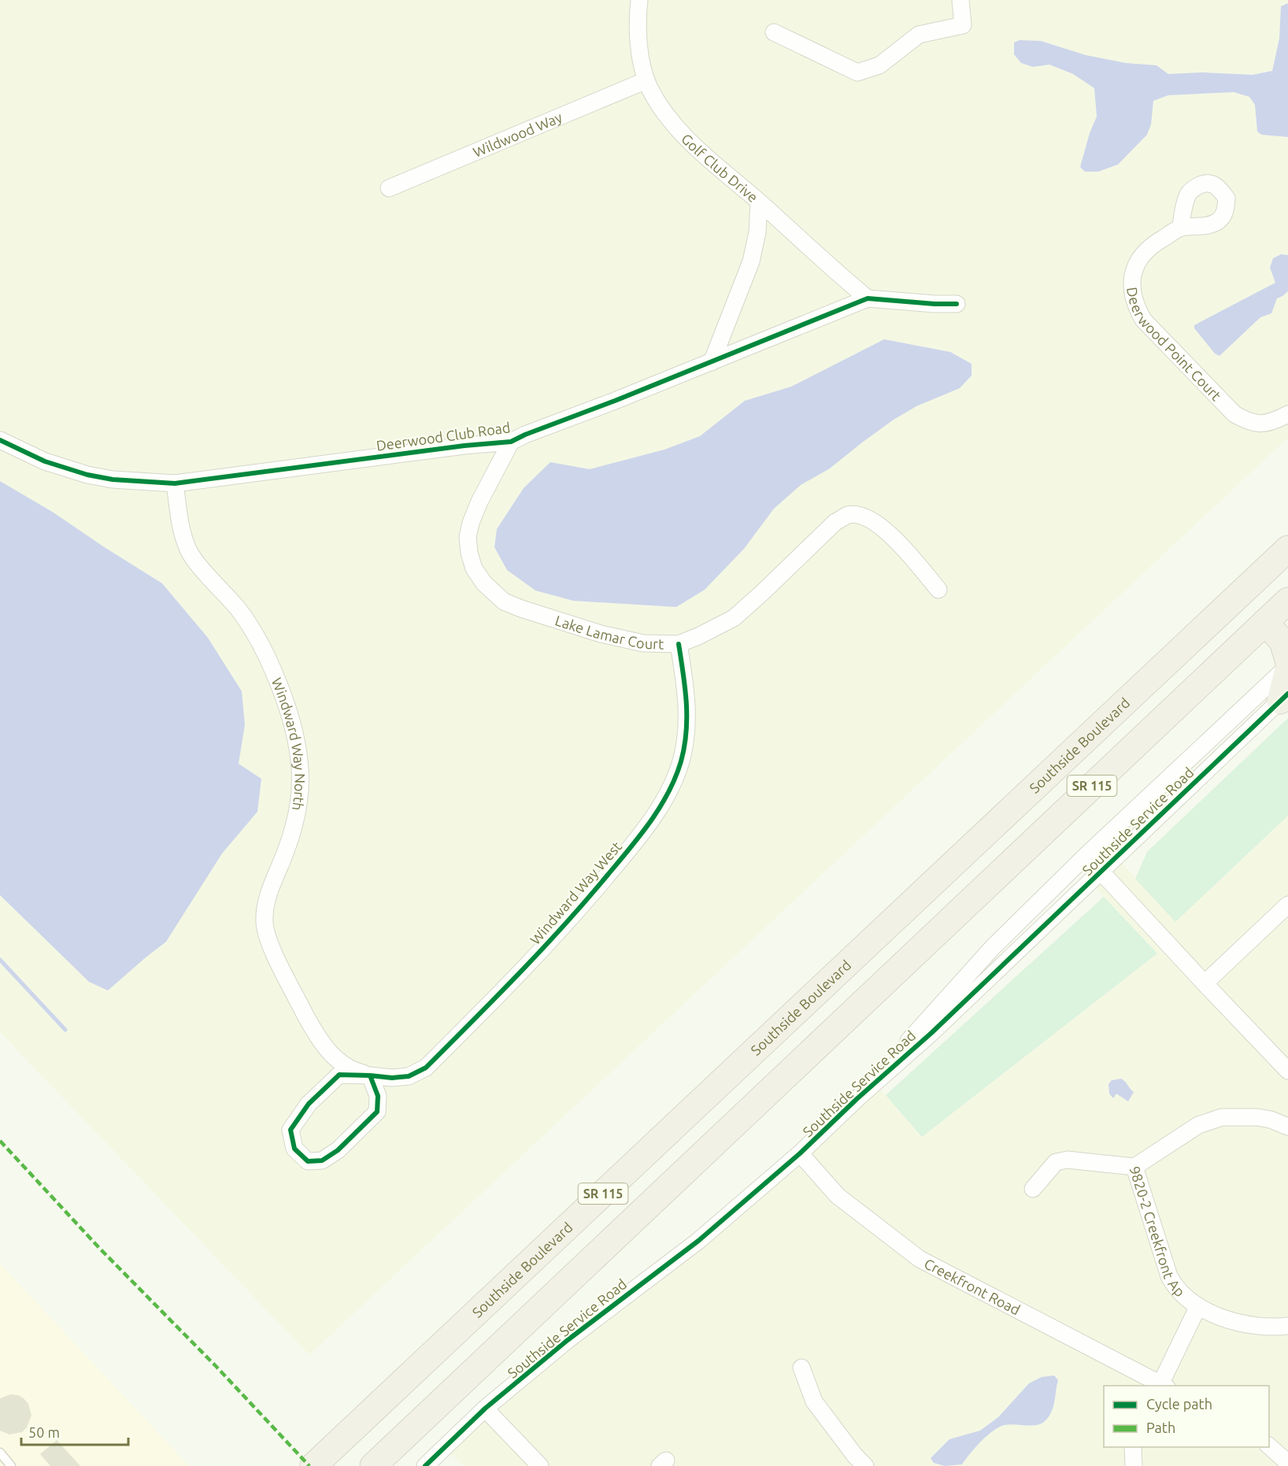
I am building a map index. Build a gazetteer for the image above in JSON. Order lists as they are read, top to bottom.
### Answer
{
  "streets": {
    "highway": ["Southside Boulevard", "SR 115"],
    "street": [
      "Wildwood Way",
      "Golf Club Drive",
      "Deerwood Point Court",
      "Deerwood Club Road",
      "Lake Lamar Court",
      "Windward Way North",
      "Southside Service Road",
      "Windward Way West",
      "9820-2 Creekfront Ap",
      "Creekfront Road"
    ]
  },
  "crossings": [
    ["Wildwood Way", "Golf Club Drive"],
    ["Golf Club Drive", "Deerwood Club Road"],
    ["Deerwood Club Road", "Lake Lamar Court"],
    ["Deerwood Club Road", "Windward Way North"],
    ["Lake Lamar Court", "Windward Way West"],
    ["Windward Way North", "Windward Way West"],
    ["Southside Service Road", "Creekfront Road"]
  ],
  "legend": ["Cycle path", "Path"],
  "scale_bar": "50 m"
}
